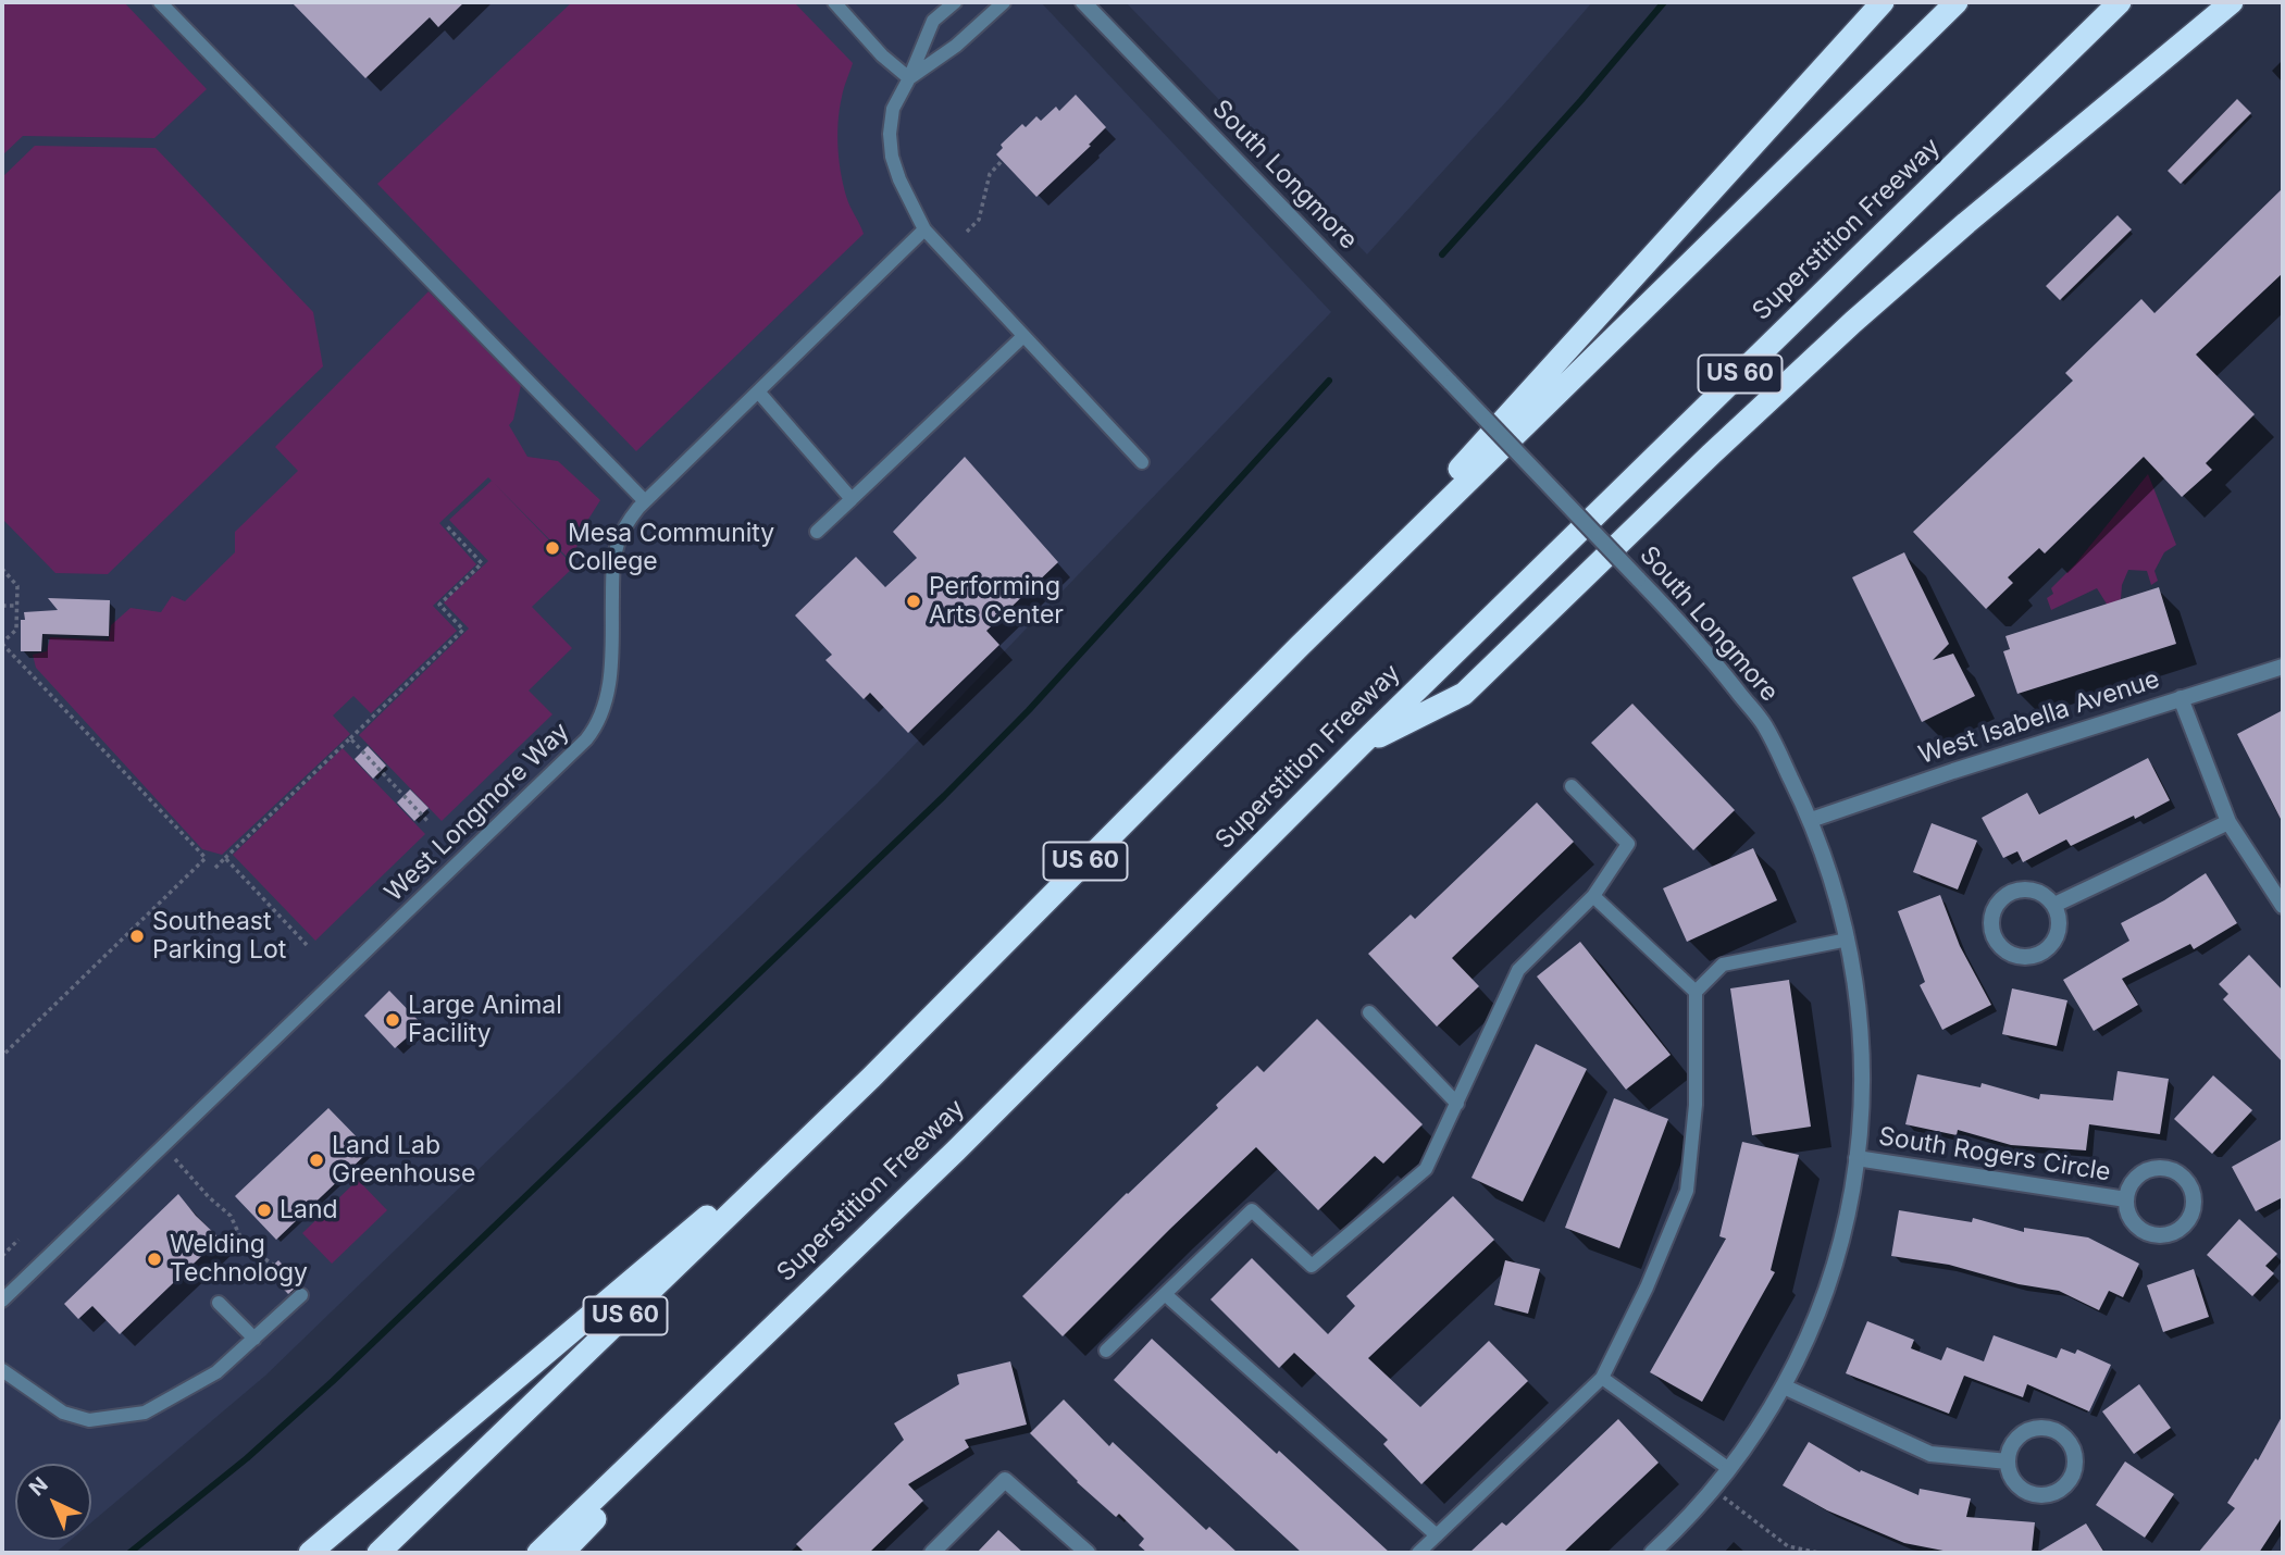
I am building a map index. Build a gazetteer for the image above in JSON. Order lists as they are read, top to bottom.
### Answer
{
  "streets": {
    "highway": ["Superstition Freeway", "US 60"],
    "street": ["South Longmore", "West Isabella Avenue", "South Rogers Circle"],
    "lane": ["West Longmore Way"]
  },
  "crossings": [
    ["South Longmore", "West Isabella Avenue"],
    ["South Longmore", "South Rogers Circle"]
  ],
  "places": [
    "Mesa Community College",
    "Performing Arts Center",
    "Southeast Parking Lot",
    "Large Animal Facility",
    "Land Lab Greenhouse",
    "Land",
    "Welding Technology"
  ],
  "north": "top left"
}
